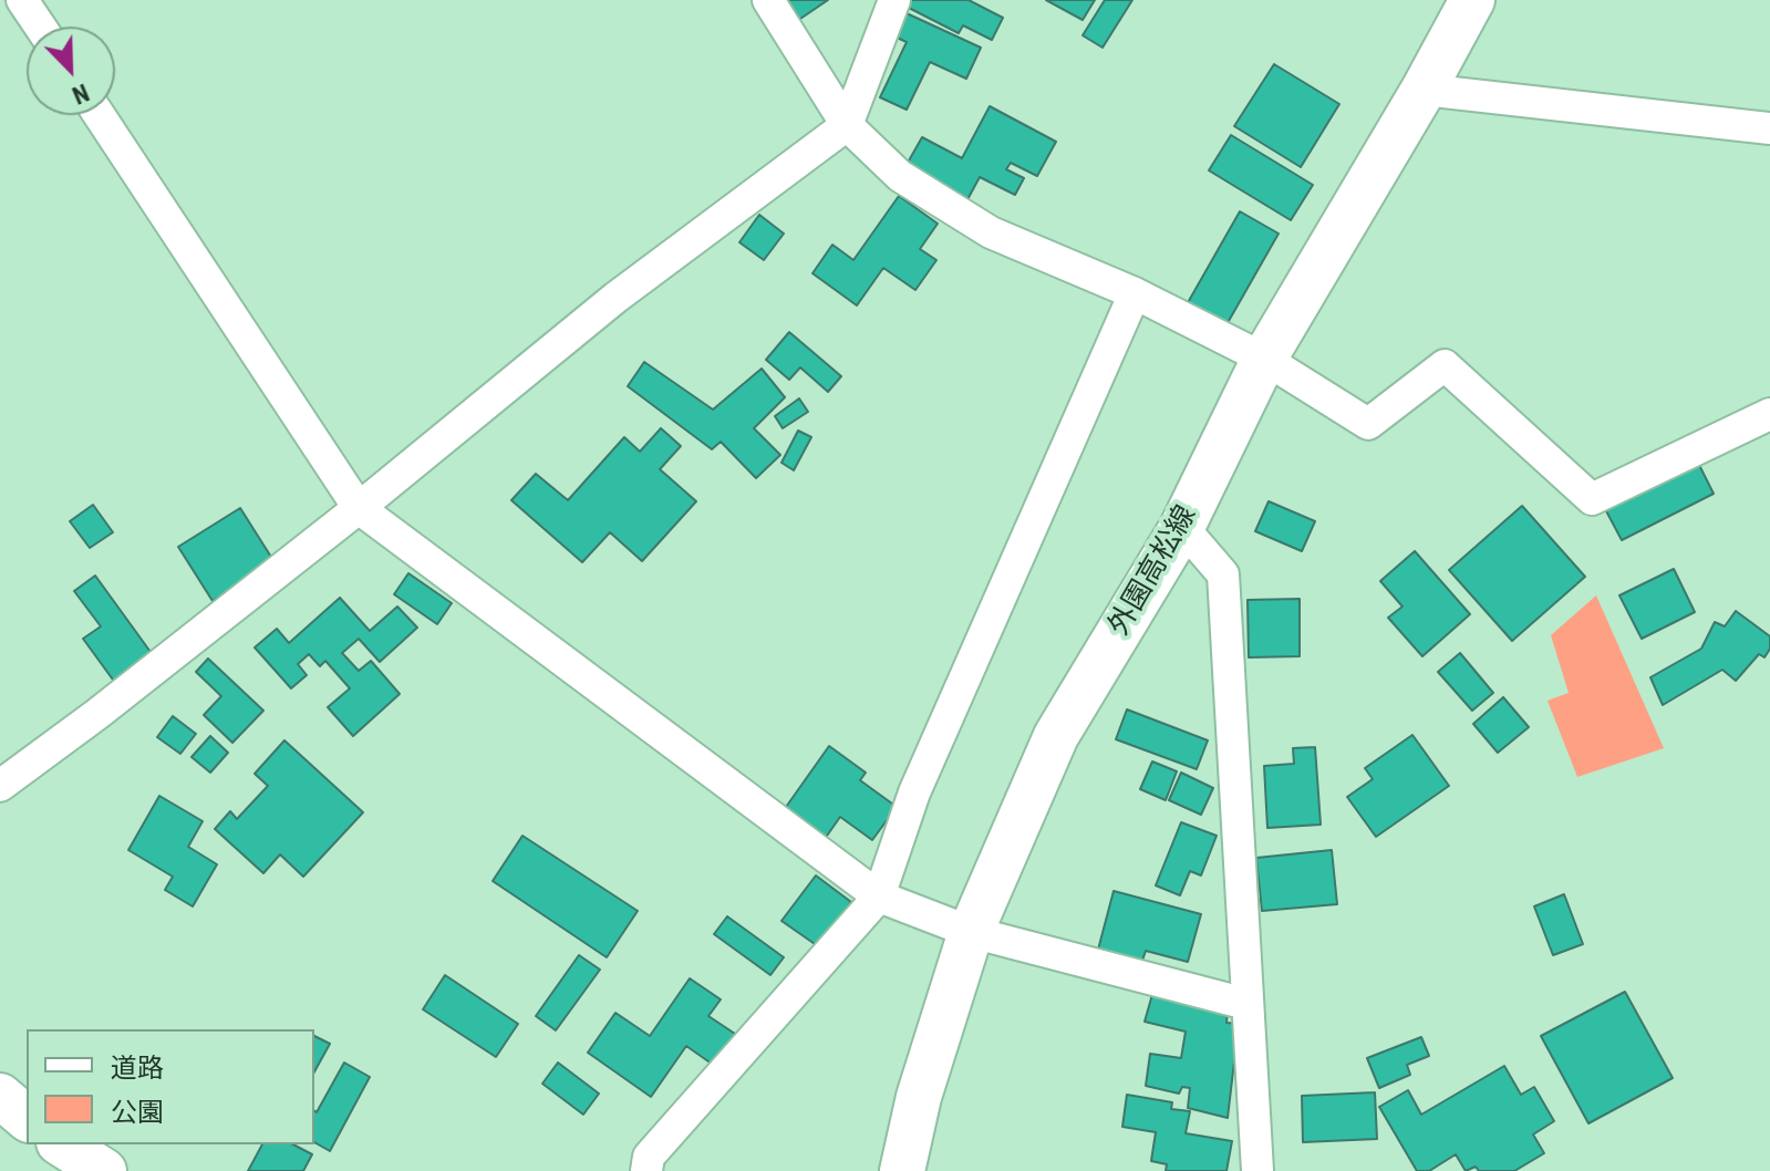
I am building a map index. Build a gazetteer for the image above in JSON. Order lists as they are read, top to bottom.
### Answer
{
  "streets": {
    "main road": ["外園高松線"]
  },
  "legend": ["道路", "公園"],
  "north": "bottom right"
}
